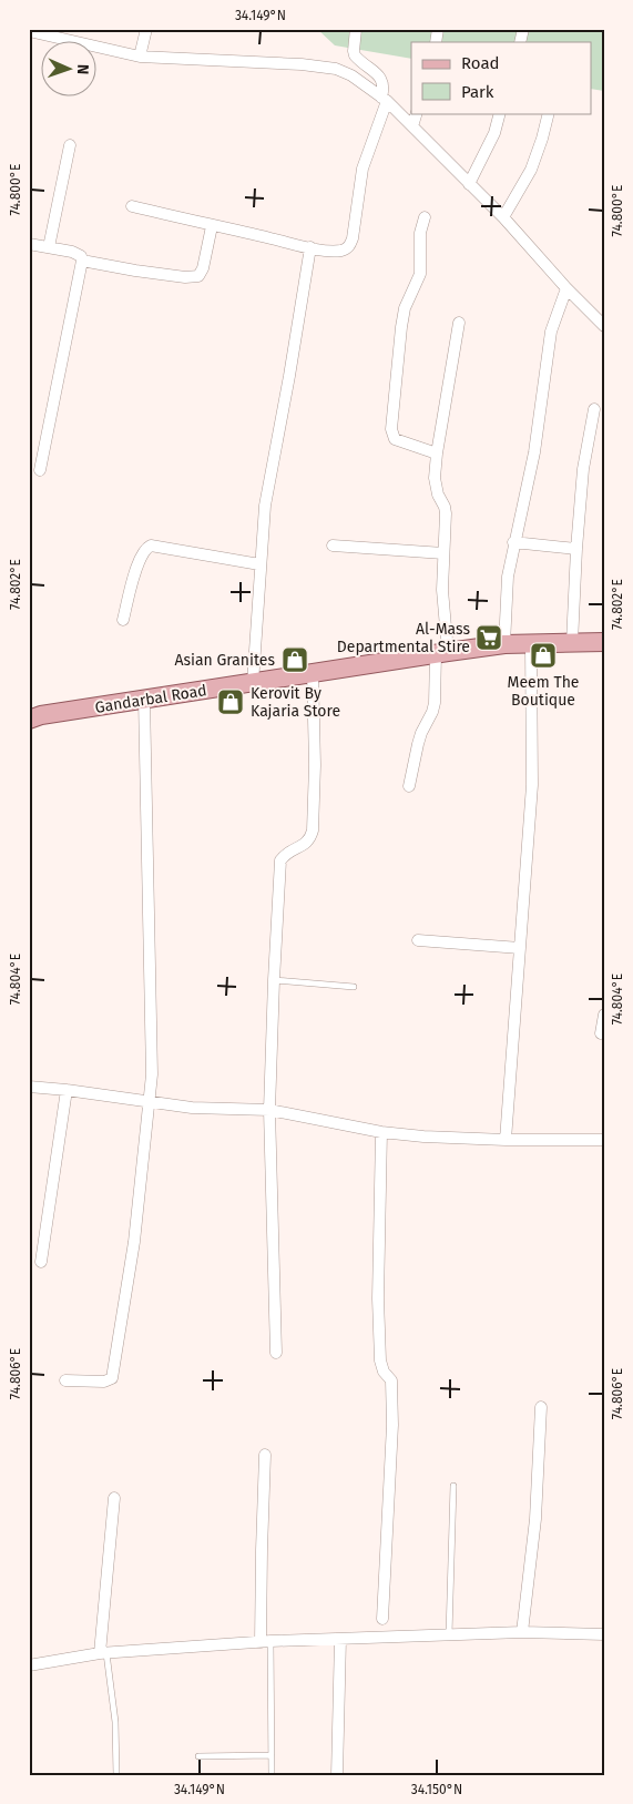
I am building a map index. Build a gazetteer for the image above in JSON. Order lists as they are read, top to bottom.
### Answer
{
  "streets": {
    "main road": ["Gandarbal Road"]
  },
  "places": {
    "supermarket": ["Al-Mass Departmental Stire"],
    "shop": ["Meem The Boutique", "Asian Granites", "Kerovit By Kajaria Store"]
  },
  "legend": ["Road", "Park"],
  "north": "right",
  "coordinates": [
    "34.149°N",
    "74.800°E",
    "74.802°E",
    "74.804°E",
    "74.806°E",
    "34.150°N"
  ]
}
